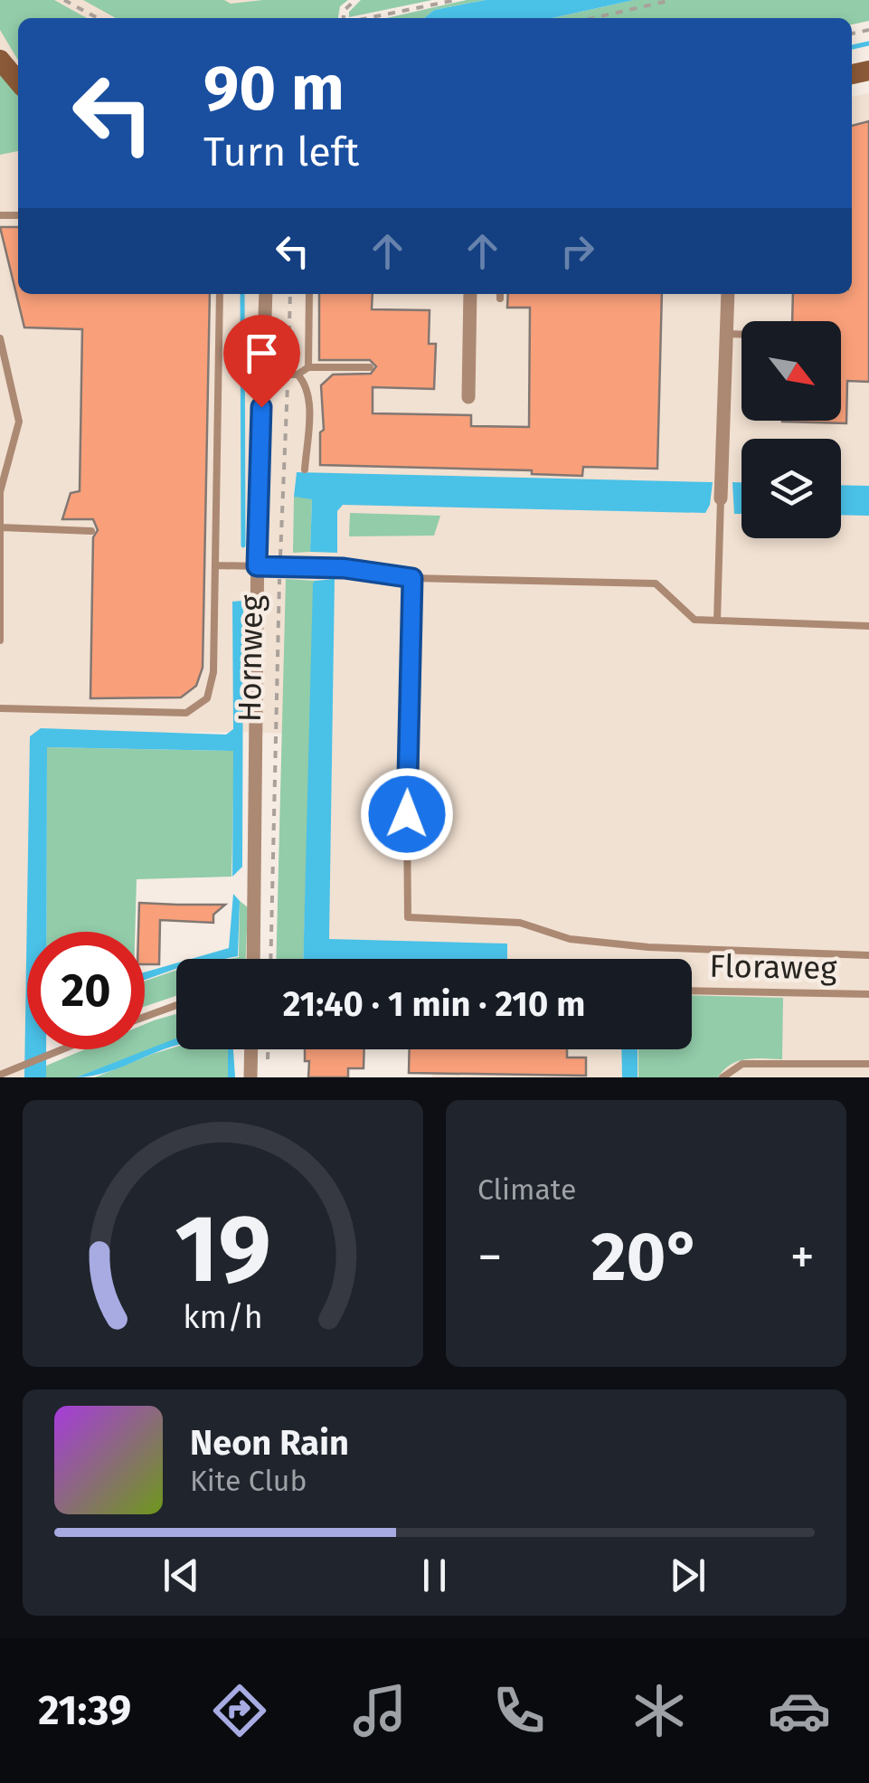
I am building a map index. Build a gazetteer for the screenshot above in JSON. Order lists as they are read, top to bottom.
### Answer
{
  "streets": {
    "street": ["Hornweg"],
    "lane": ["Floraweg"]
  },
  "north": "bottom right",
  "page": {
    "turn": ["90 m", "Turn left"],
    "limit": "20",
    "trip": "21:40 · 1 min · 210 m",
    "tile": "Climate",
    "heat": ["−", "20°", "+"],
    "song": ["Neon Rain", "Kite Club"],
    "tabs": "21:39",
    "gauge": ["19", "km/h"]
  }
}
